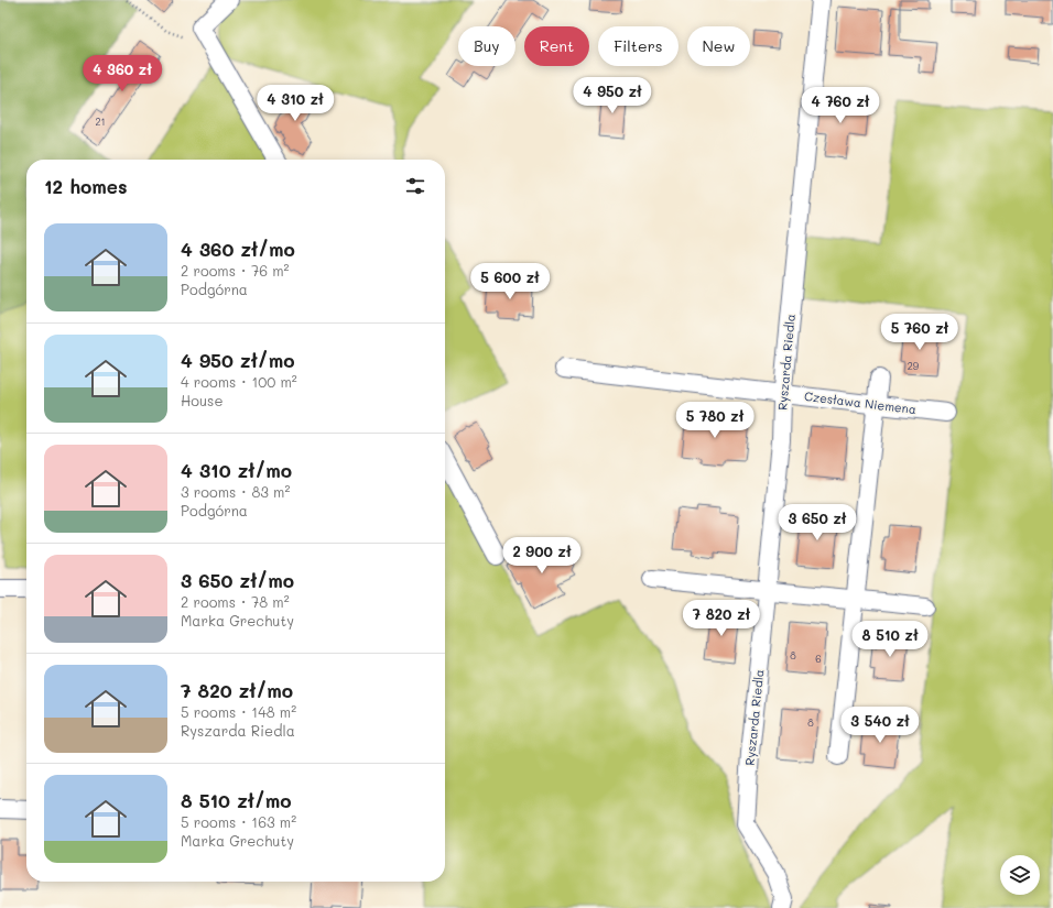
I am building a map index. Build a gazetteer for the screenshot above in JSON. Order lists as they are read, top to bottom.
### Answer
{
  "streets": {
    "street": ["Ryszarda Riedla", "Czesława Niemena"]
  },
  "crossings": [
    ["Ryszarda Riedla", "Czesława Niemena"]
  ],
  "house_numbers": [
    "21",
    "29",
    "8",
    "6",
    "8"
  ],
  "page": {
    "chip": [
      "Buy",
      "Rent",
      "Filters",
      "New"
    ],
    "price": [
      "4 360 zł",
      "4 950 zł",
      "4 310 zł",
      "4 760 zł",
      "5 600 zł",
      "5 760 zł",
      "5 780 zł",
      "3 650 zł",
      "2 900 zł",
      "7 820 zł",
      "8 510 zł",
      "3 540 zł"
    ],
    "heading": "12 homes",
    "list": [
      {
        "name": "4 360 zł/mo",
        "note": "2 rooms · 76 m² · Podgórna"
      },
      {
        "name": "4 950 zł/mo",
        "note": "4 rooms · 100 m² · House"
      },
      {
        "name": "4 310 zł/mo",
        "note": "3 rooms · 83 m² · Podgórna"
      },
      {
        "name": "3 650 zł/mo",
        "note": "2 rooms · 78 m² · Marka Grechuty"
      },
      {
        "name": "7 820 zł/mo",
        "note": "5 rooms · 148 m² · Ryszarda Riedla"
      },
      {
        "name": "8 510 zł/mo",
        "note": "5 rooms · 163 m² · Marka Grechuty"
      }
    ]
  }
}
